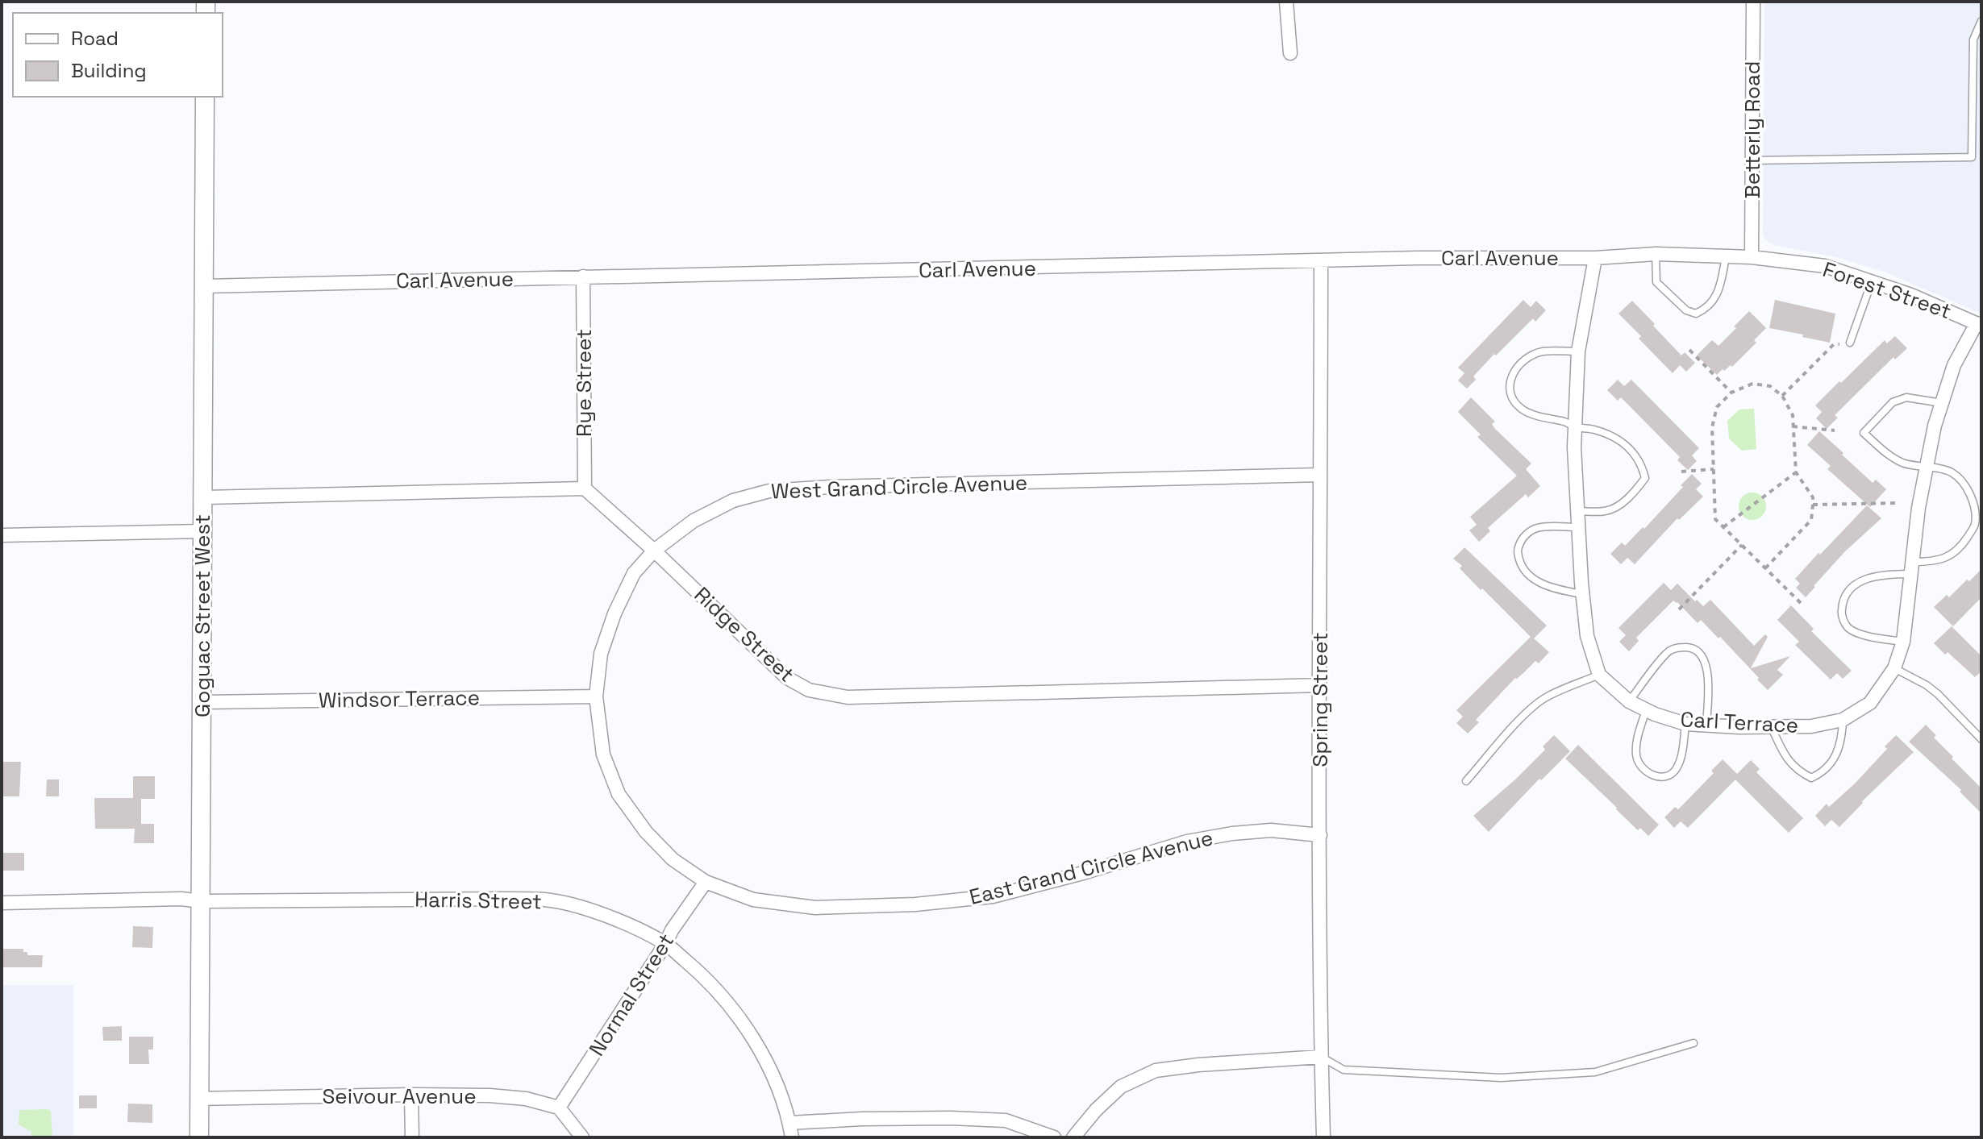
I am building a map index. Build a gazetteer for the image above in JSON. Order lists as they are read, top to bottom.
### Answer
{
  "streets": {
    "street": [
      "Betterly Road",
      "Carl Avenue",
      "Forest Street",
      "Rye Street",
      "West Grand Circle Avenue",
      "Goguac Street West",
      "Ridge Street",
      "Windsor Terrace",
      "Spring Street",
      "Carl Terrace",
      "East Grand Circle Avenue",
      "Harris Street",
      "Normal Street",
      "Seivour Avenue"
    ]
  },
  "crossings": [
    ["Betterly Road", "Carl Avenue"],
    ["Betterly Road", "Forest Street"],
    ["Carl Avenue", "Forest Street"],
    ["Carl Avenue", "Rye Street"],
    ["Carl Avenue", "Goguac Street West"],
    ["Carl Avenue", "Spring Street"],
    ["Forest Street", "Carl Terrace"],
    ["Rye Street", "Ridge Street"],
    ["West Grand Circle Avenue", "Ridge Street"],
    ["West Grand Circle Avenue", "Windsor Terrace"],
    ["West Grand Circle Avenue", "Spring Street"],
    ["West Grand Circle Avenue", "East Grand Circle Avenue"],
    ["Goguac Street West", "Windsor Terrace"],
    ["Goguac Street West", "Harris Street"],
    ["Goguac Street West", "Seivour Avenue"],
    ["Ridge Street", "Spring Street"],
    ["Windsor Terrace", "East Grand Circle Avenue"],
    ["Spring Street", "East Grand Circle Avenue"],
    ["East Grand Circle Avenue", "Normal Street"],
    ["Harris Street", "Normal Street"],
    ["Normal Street", "Seivour Avenue"]
  ],
  "legend": ["Road", "Building"]
}
